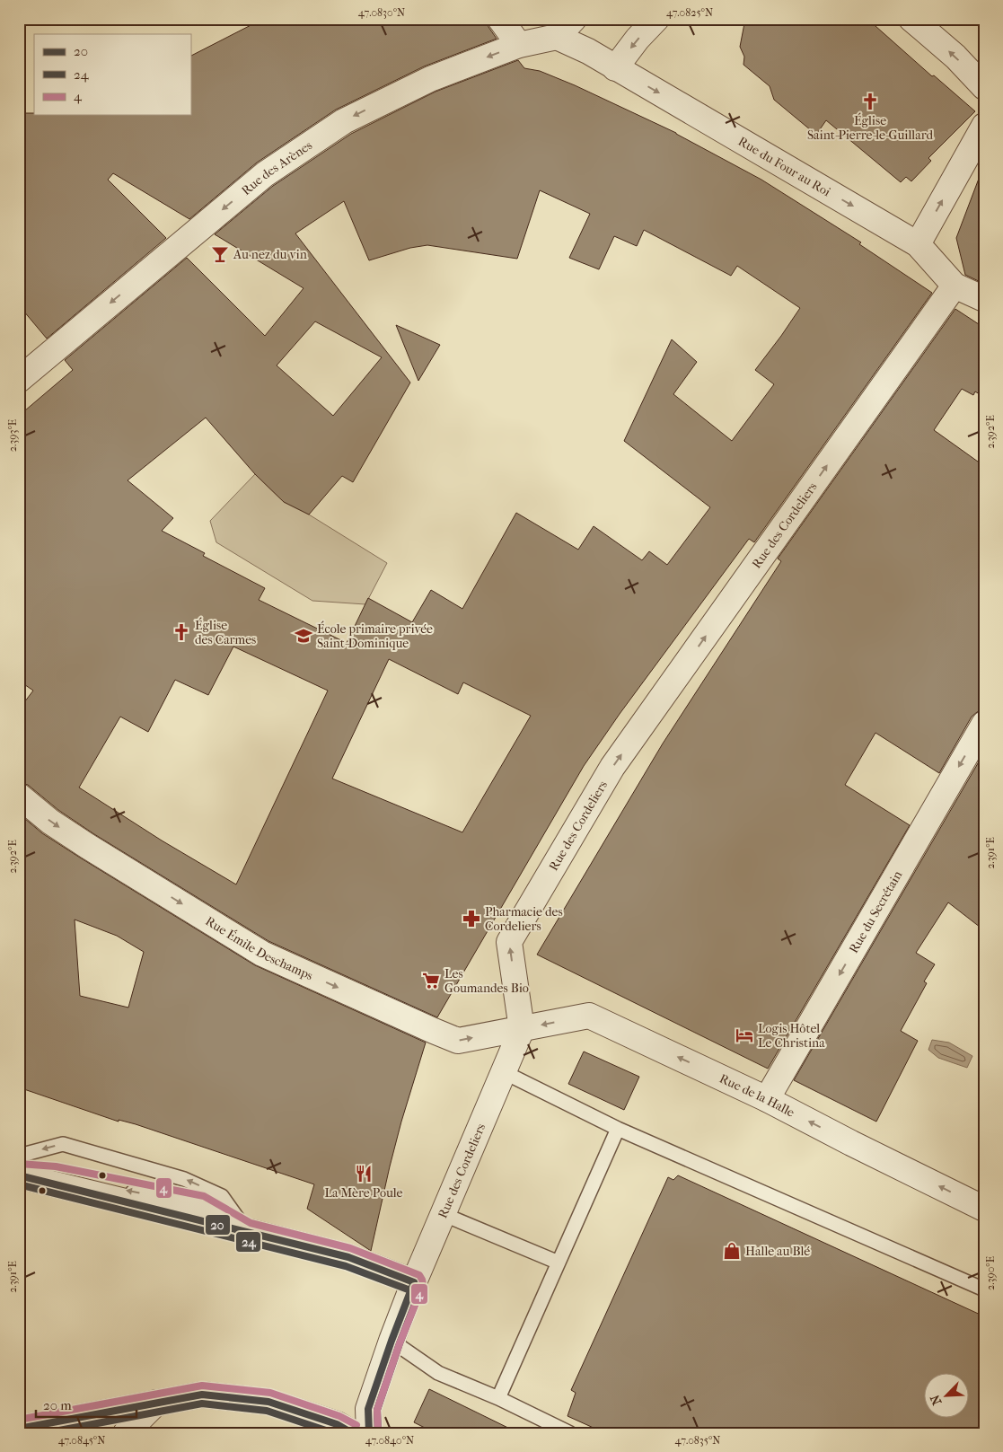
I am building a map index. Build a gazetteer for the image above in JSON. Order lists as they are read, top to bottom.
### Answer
{
  "streets": {
    "street": [
      "Rue du Four au Roi",
      "Rue des Arènes",
      "Rue des Cordeliers",
      "Rue du Secrétain",
      "Rue Émile Deschamps",
      "Rue de la Halle"
    ]
  },
  "crossings": [
    ["Rue du Four au Roi", "Rue des Arènes"],
    ["Rue du Four au Roi", "Rue des Cordeliers"],
    ["Rue des Cordeliers", "Rue Émile Deschamps"],
    ["Rue des Cordeliers", "Rue de la Halle"],
    ["Rue du Secrétain", "Rue de la Halle"],
    ["Rue Émile Deschamps", "Rue de la Halle"]
  ],
  "one_way": [
    "Rue du Four au Roi",
    "Rue des Arènes",
    "Rue des Cordeliers",
    "Rue du Secrétain",
    "Rue Émile Deschamps",
    "Rue de la Halle"
  ],
  "places": {
    "church": ["Église Saint-Pierre-le-Guillard", "Église des Carmes"],
    "bar": ["Au nez du vin"],
    "school or university": ["École primaire privée Saint-Dominique"],
    "pharmacy": ["Pharmacie des Cordeliers"],
    "supermarket": ["Les Goumandes Bio"],
    "hotel": ["Logis Hôtel Le Christina"],
    "restaurant": ["La Mère Poule"],
    "shop": ["Halle au Blé"]
  },
  "lines": ["transit line 4", "transit line 20", "transit line 24"],
  "legend": ["20", "24", "4"],
  "scale_bar": "20 m",
  "north": "bottom left",
  "coordinates": [
    "47.0830°N",
    "47.0825°N",
    "2.392°E",
    "2.393°E",
    "2.391°E",
    "2.390°E",
    "47.0845°N",
    "47.0840°N",
    "47.0835°N"
  ]
}
